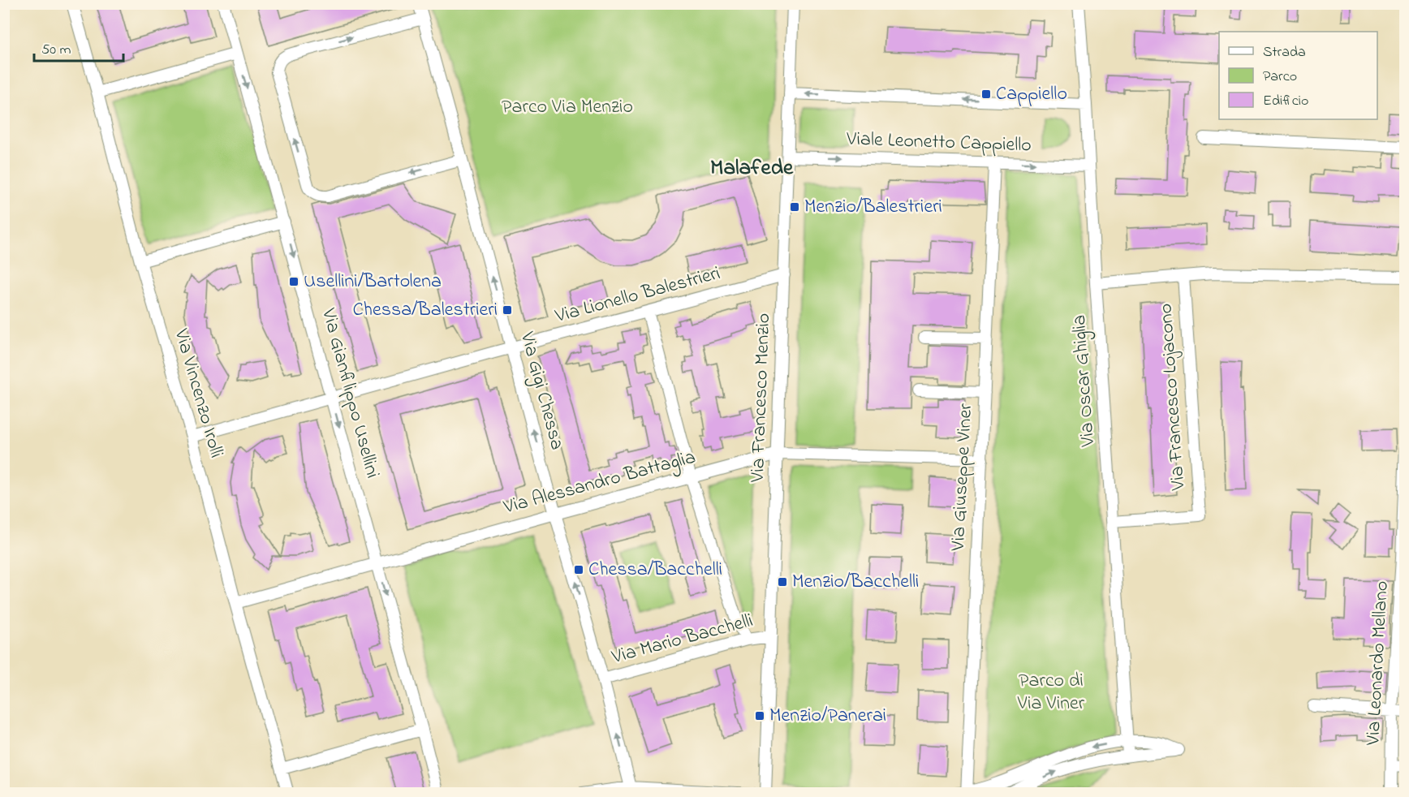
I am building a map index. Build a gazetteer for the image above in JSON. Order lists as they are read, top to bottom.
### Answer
{
  "streets": {
    "street": [
      "Viale Leonetto Cappiello",
      "Via Lionello Balestrieri",
      "Via Oscar Ghiglia",
      "Via Gigi Chessa",
      "Via Vincenzo Irolli",
      "Via Gianfilippo Usellini",
      "Via Francesco Lojacono",
      "Via Francesco Menzio",
      "Via Giuseppe Viner",
      "Via Alessandro Battaglia",
      "Via Mario Bacchelli",
      "Via Leonardo Mellano"
    ]
  },
  "crossings": [
    ["Viale Leonetto Cappiello", "Via Oscar Ghiglia"],
    ["Viale Leonetto Cappiello", "Via Francesco Menzio"],
    ["Viale Leonetto Cappiello", "Via Giuseppe Viner"],
    ["Via Lionello Balestrieri", "Via Gigi Chessa"],
    ["Via Lionello Balestrieri", "Via Vincenzo Irolli"],
    ["Via Lionello Balestrieri", "Via Gianfilippo Usellini"],
    ["Via Lionello Balestrieri", "Via Francesco Menzio"],
    ["Via Oscar Ghiglia", "Via Francesco Lojacono"],
    ["Via Gigi Chessa", "Via Alessandro Battaglia"],
    ["Via Gigi Chessa", "Via Mario Bacchelli"],
    ["Via Vincenzo Irolli", "Via Alessandro Battaglia"],
    ["Via Gianfilippo Usellini", "Via Alessandro Battaglia"],
    ["Via Francesco Menzio", "Via Alessandro Battaglia"],
    ["Via Francesco Menzio", "Via Mario Bacchelli"],
    ["Via Giuseppe Viner", "Via Alessandro Battaglia"]
  ],
  "one_way": ["Via Gigi Chessa", "Via Gianfilippo Usellini"],
  "districts": ["Malafede"],
  "parks": ["Parco Via Menzio", "Parco di Via Viner"],
  "places": {
    "transit": [
      "Cappiello",
      "Menzio/Balestrieri",
      "Usellini/Bartolena",
      "Chessa/Balestrieri",
      "Chessa/Bacchelli",
      "Menzio/Bacchelli",
      "Menzio/Panerai"
    ]
  },
  "legend": ["Strada", "Parco", "Edificio"],
  "scale_bar": "50 m"
}
